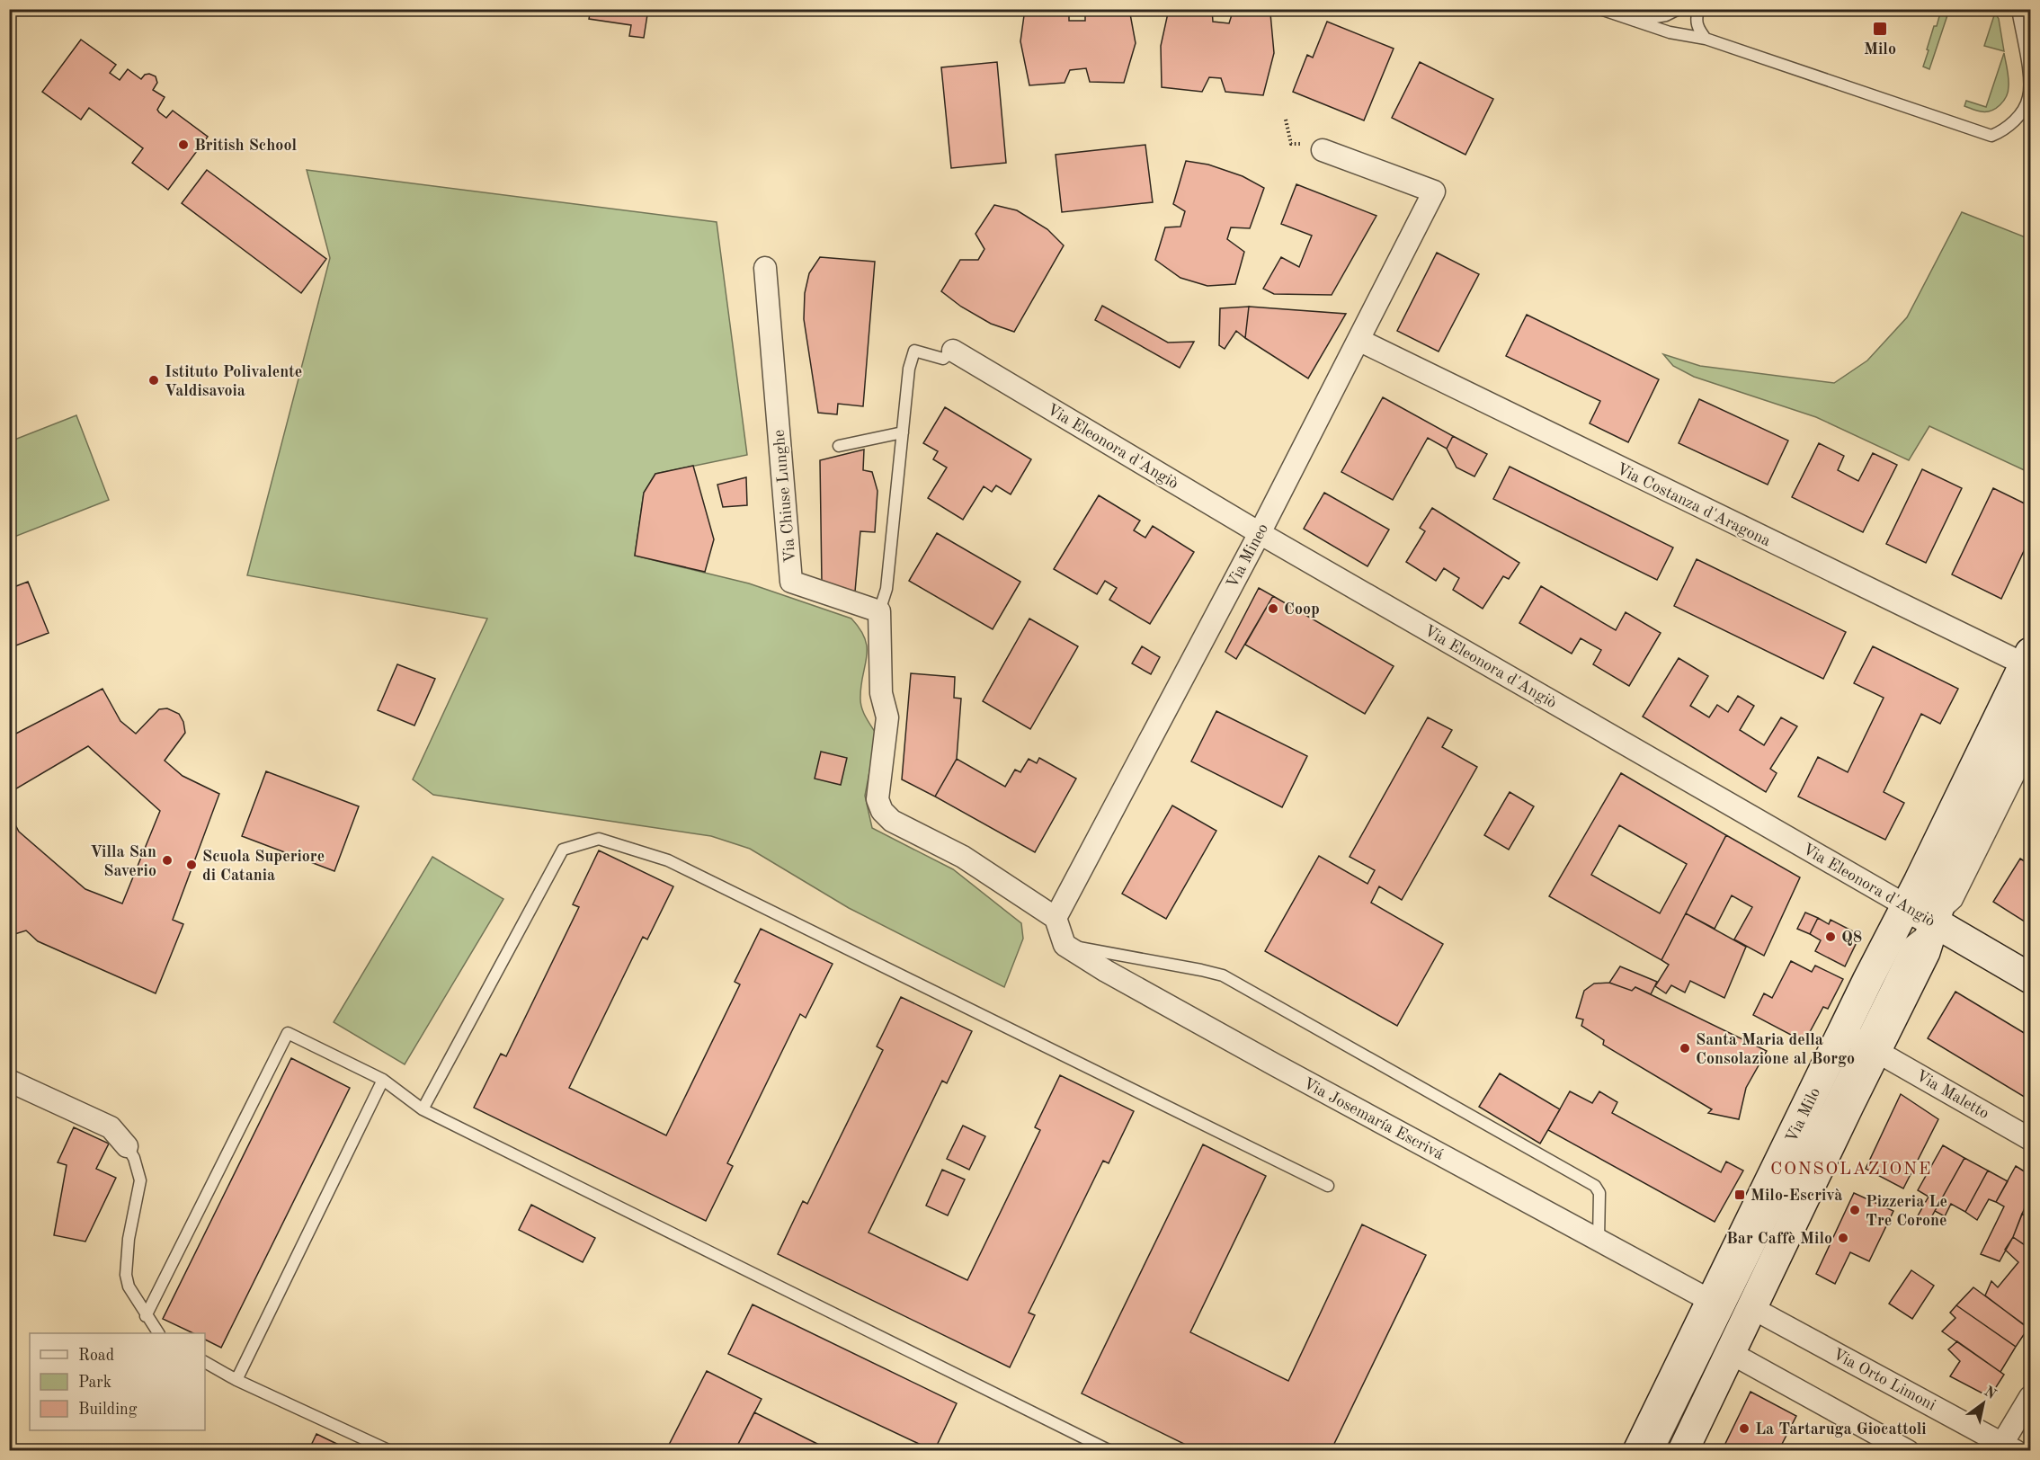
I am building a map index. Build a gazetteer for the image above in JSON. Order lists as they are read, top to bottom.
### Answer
{
  "streets": {
    "main road": ["Via Eleonora d'Angiò", "Via Milo"],
    "street": [
      "Via Chiuse Lunghe",
      "Via Costanza d'Aragona",
      "Via Mineo",
      "Via Maletto",
      "Via Josemaría Escrivá",
      "Via Orto Limoni"
    ]
  },
  "crossings": [
    ["Via Eleonora d'Angiò", "Via Mineo"],
    ["Via Eleonora d'Angiò", "Via Milo"],
    ["Via Costanza d'Aragona", "Via Mineo"],
    ["Via Costanza d'Aragona", "Via Milo"],
    ["Via Maletto", "Via Milo"],
    ["Via Milo", "Via Josemaría Escrivá"],
    ["Via Milo", "Via Orto Limoni"]
  ],
  "districts": ["CONSOLAZIONE"],
  "places": {
    "transit": ["Milo", "Milo-Escrivà"],
    "other": [
      "British School",
      "Istituto Polivalente Valdisavoia",
      "Coop",
      "Villa San Saverio",
      "Scuola Superiore di Catania",
      "Q8",
      "Santa Maria della Consolazione al Borgo",
      "Pizzeria Le Tre Corone",
      "Bar Caffè Milo",
      "La Tartaruga Giocattoli"
    ]
  },
  "legend": ["Road", "Park", "Building"],
  "north": "top right"
}
